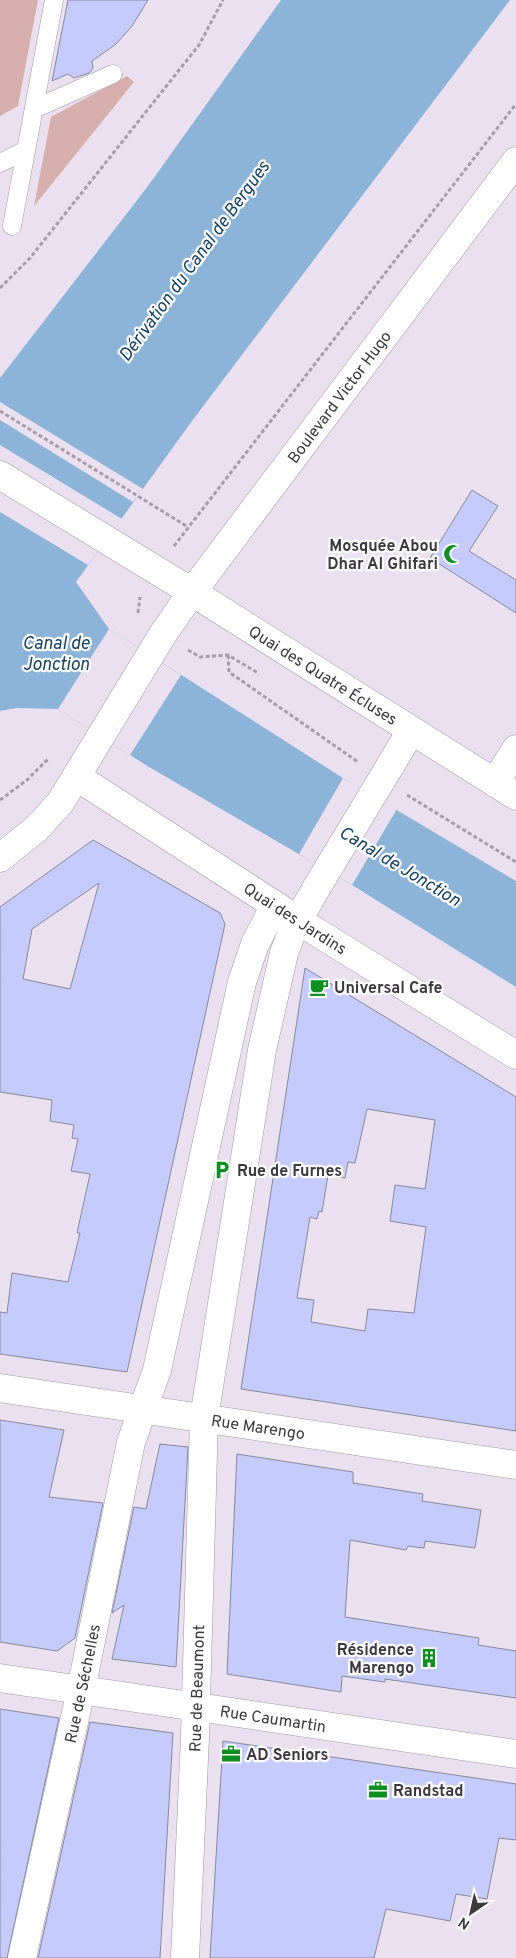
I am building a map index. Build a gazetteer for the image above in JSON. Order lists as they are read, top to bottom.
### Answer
{
  "streets": {
    "street": [
      "Boulevard Victor Hugo",
      "Quai des Quatre Écluses",
      "Quai des Jardins",
      "Rue Marengo",
      "Rue de Séchelles",
      "Rue de Beaumont",
      "Rue Caumartin"
    ]
  },
  "crossings": [
    ["Boulevard Victor Hugo", "Quai des Quatre Écluses"],
    ["Boulevard Victor Hugo", "Quai des Jardins"],
    ["Rue Marengo", "Rue de Séchelles"],
    ["Rue Marengo", "Rue de Beaumont"],
    ["Rue de Séchelles", "Rue Caumartin"],
    ["Rue de Beaumont", "Rue Caumartin"]
  ],
  "water": ["Dérivation du Canal de Bergues", "Canal de Jonction"],
  "places": {
    "mosque": ["Mosquée Abou Dhar Al Ghifari"],
    "cafe": ["Universal Cafe"],
    "parking": ["Rue de Furnes"],
    "building": ["Résidence Marengo"],
    "office": ["AD Seniors", "Randstad"]
  },
  "north": "bottom left"
}
